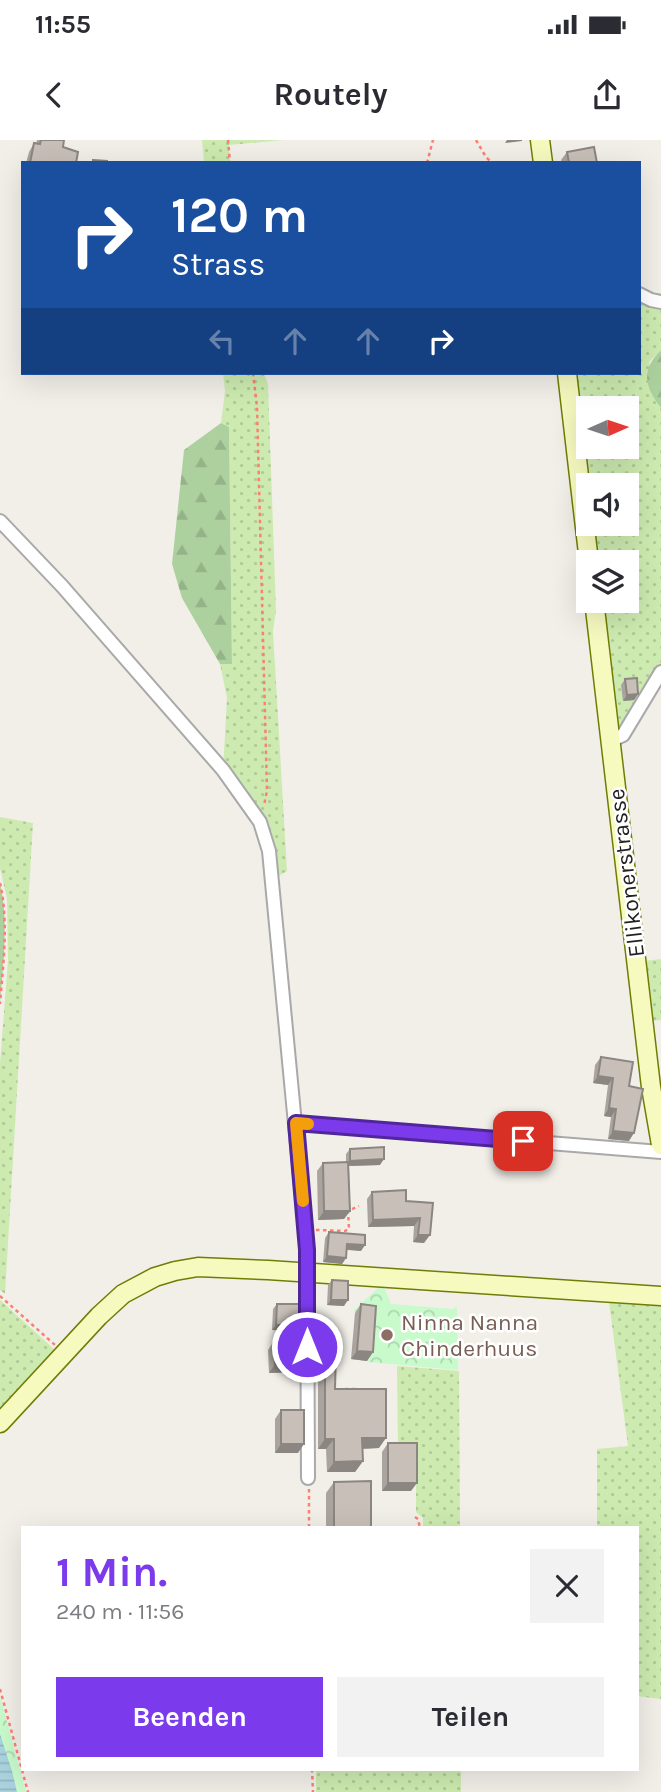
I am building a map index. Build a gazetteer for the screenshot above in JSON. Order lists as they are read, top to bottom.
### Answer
{
  "streets": {
    "street": ["Ellikonerstrasse"]
  },
  "places": ["Ninna Nanna Chinderhuus"],
  "north": "right",
  "page": {
    "status": "11:55",
    "header": "Routely",
    "turn": ["120 m", "Strass"],
    "heading": ["1 Min.", "240 m · 11:56"],
    "buttons": ["Beenden", "Teilen"]
  }
}
